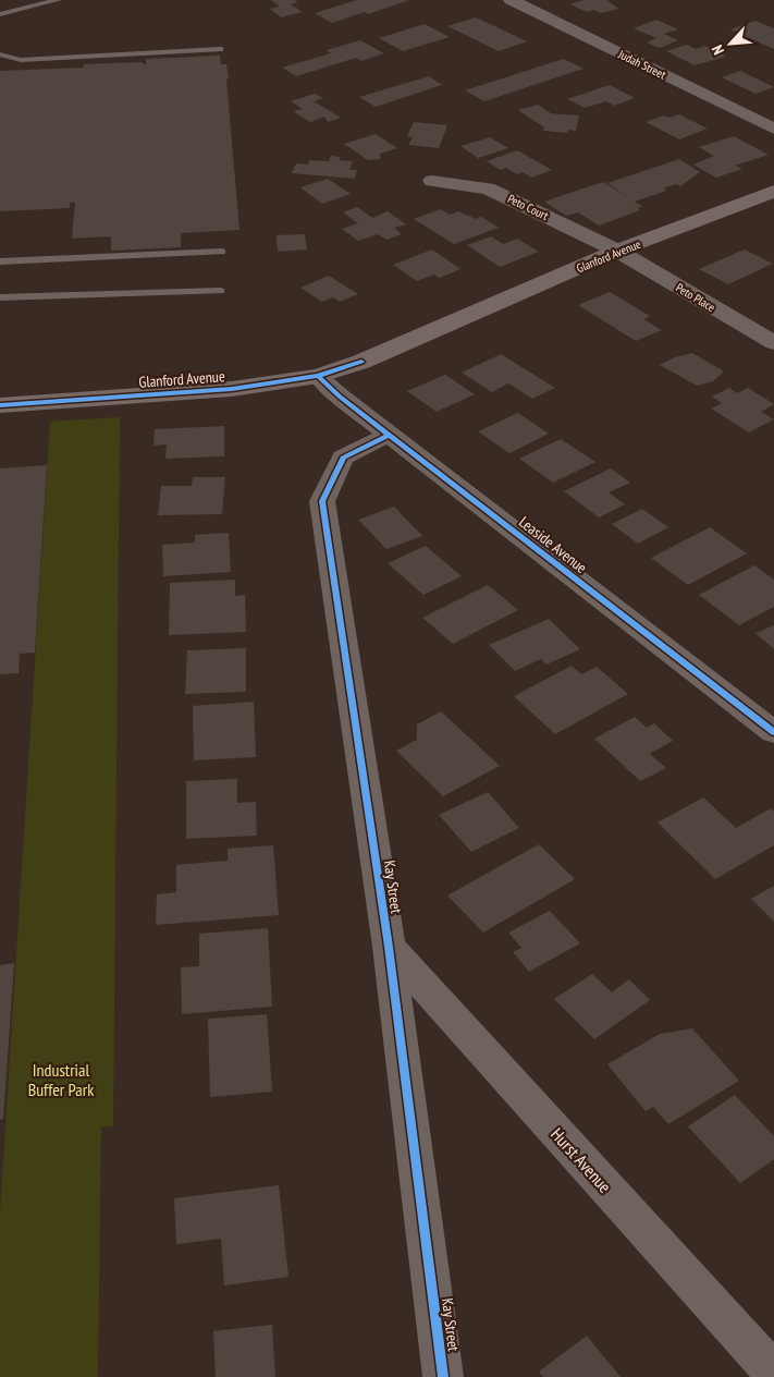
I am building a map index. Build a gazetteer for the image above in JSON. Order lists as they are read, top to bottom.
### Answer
{
  "streets": {
    "main road": ["Glanford Avenue"],
    "street": [
      "Judah Street",
      "Peto Court",
      "Peto Place",
      "Leaside Avenue",
      "Kay Street",
      "Hurst Avenue"
    ]
  },
  "crossings": [
    ["Peto Court", "Glanford Avenue"],
    ["Peto Court", "Peto Place"],
    ["Glanford Avenue", "Peto Place"],
    ["Glanford Avenue", "Leaside Avenue"],
    ["Leaside Avenue", "Kay Street"],
    ["Kay Street", "Hurst Avenue"]
  ],
  "parks": ["Industrial Buffer Park"],
  "north": "bottom left"
}
